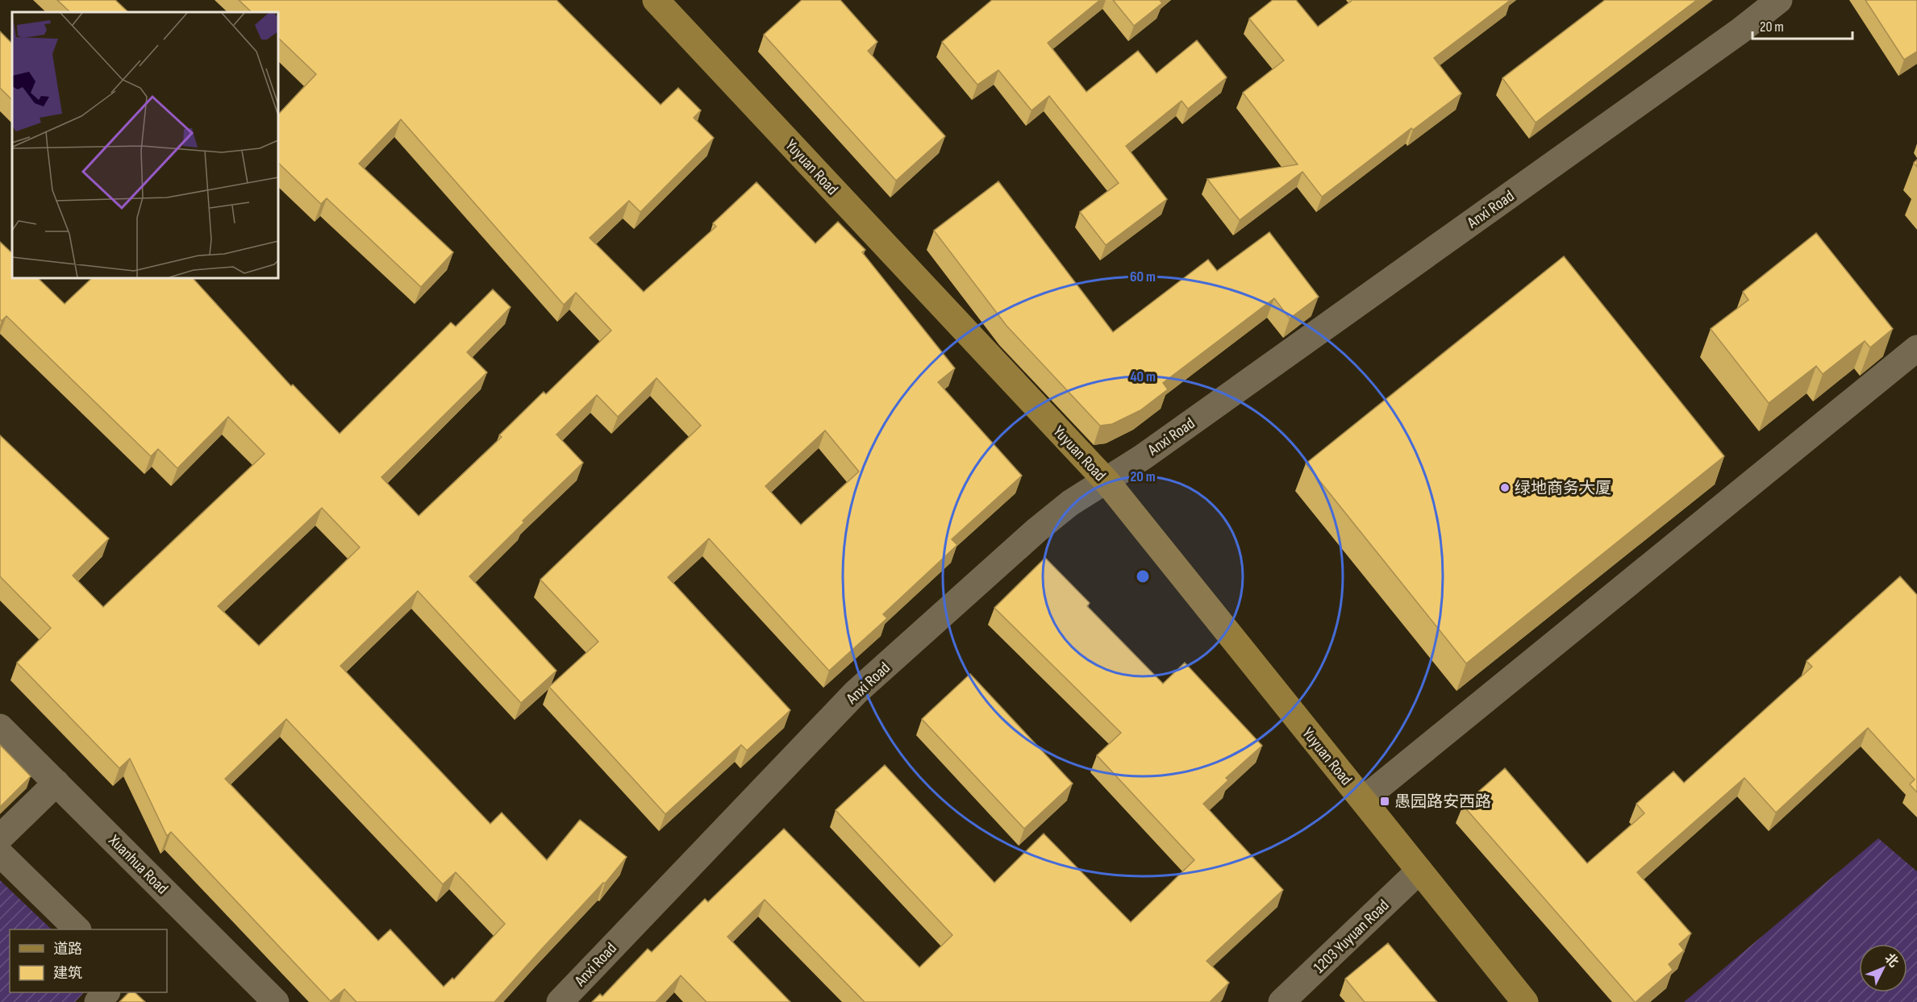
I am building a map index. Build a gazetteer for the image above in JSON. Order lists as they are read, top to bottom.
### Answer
{
  "streets": {
    "main road": ["Yuyuan Road"],
    "street": ["Anxi Road", "Xuanhua Road", "1203 Yuyuan Road"]
  },
  "crossings": [
    ["Yuyuan Road", "Anxi Road"],
    ["Yuyuan Road", "1203 Yuyuan Road"]
  ],
  "places": {
    "other": ["绿地商务大厦"],
    "transit": ["愚园路安西路"]
  },
  "legend": ["道路", "建筑"],
  "scale_bar": "20 m",
  "north": "top right",
  "rings": ["60 m", "40 m", "20 m"]
}
